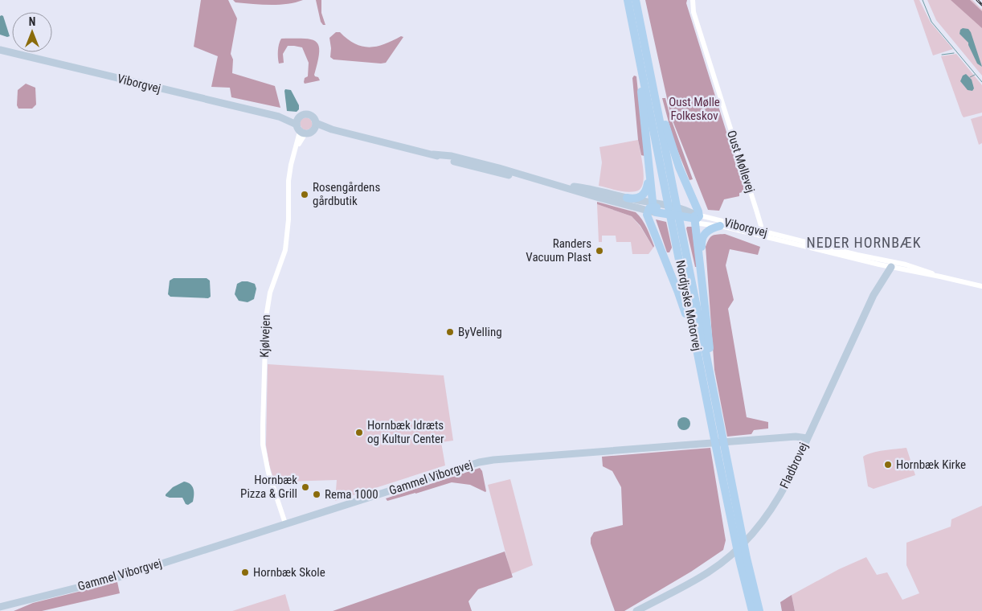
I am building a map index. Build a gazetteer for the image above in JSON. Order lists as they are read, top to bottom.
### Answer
{
  "streets": {
    "highway": ["Nordjyske Motorvej"],
    "main road": ["Viborgvej", "Fladbrovej", "Gammel Viborgvej"],
    "street": ["Oust Møllevej", "Kjølvejen"]
  },
  "crossings": [
    ["Viborgvej", "Oust Møllevej"],
    ["Viborgvej", "Kjølvejen"],
    ["Viborgvej", "Fladbrovej"],
    ["Kjølvejen", "Gammel Viborgvej"],
    ["Fladbrovej", "Gammel Viborgvej"]
  ],
  "districts": ["NEDER HORNBÆK"],
  "parks": ["Oust Mølle Folkeskov"],
  "places": [
    "Rosengårdens gårdbutik",
    "Randers Vacuum Plast",
    "ByVelling",
    "Hornbæk Idræts og Kultur Center",
    "Hornbæk Kirke",
    "Hornbæk Pizza & Grill",
    "Rema 1000",
    "Hornbæk Skole"
  ],
  "north": "top"
}
